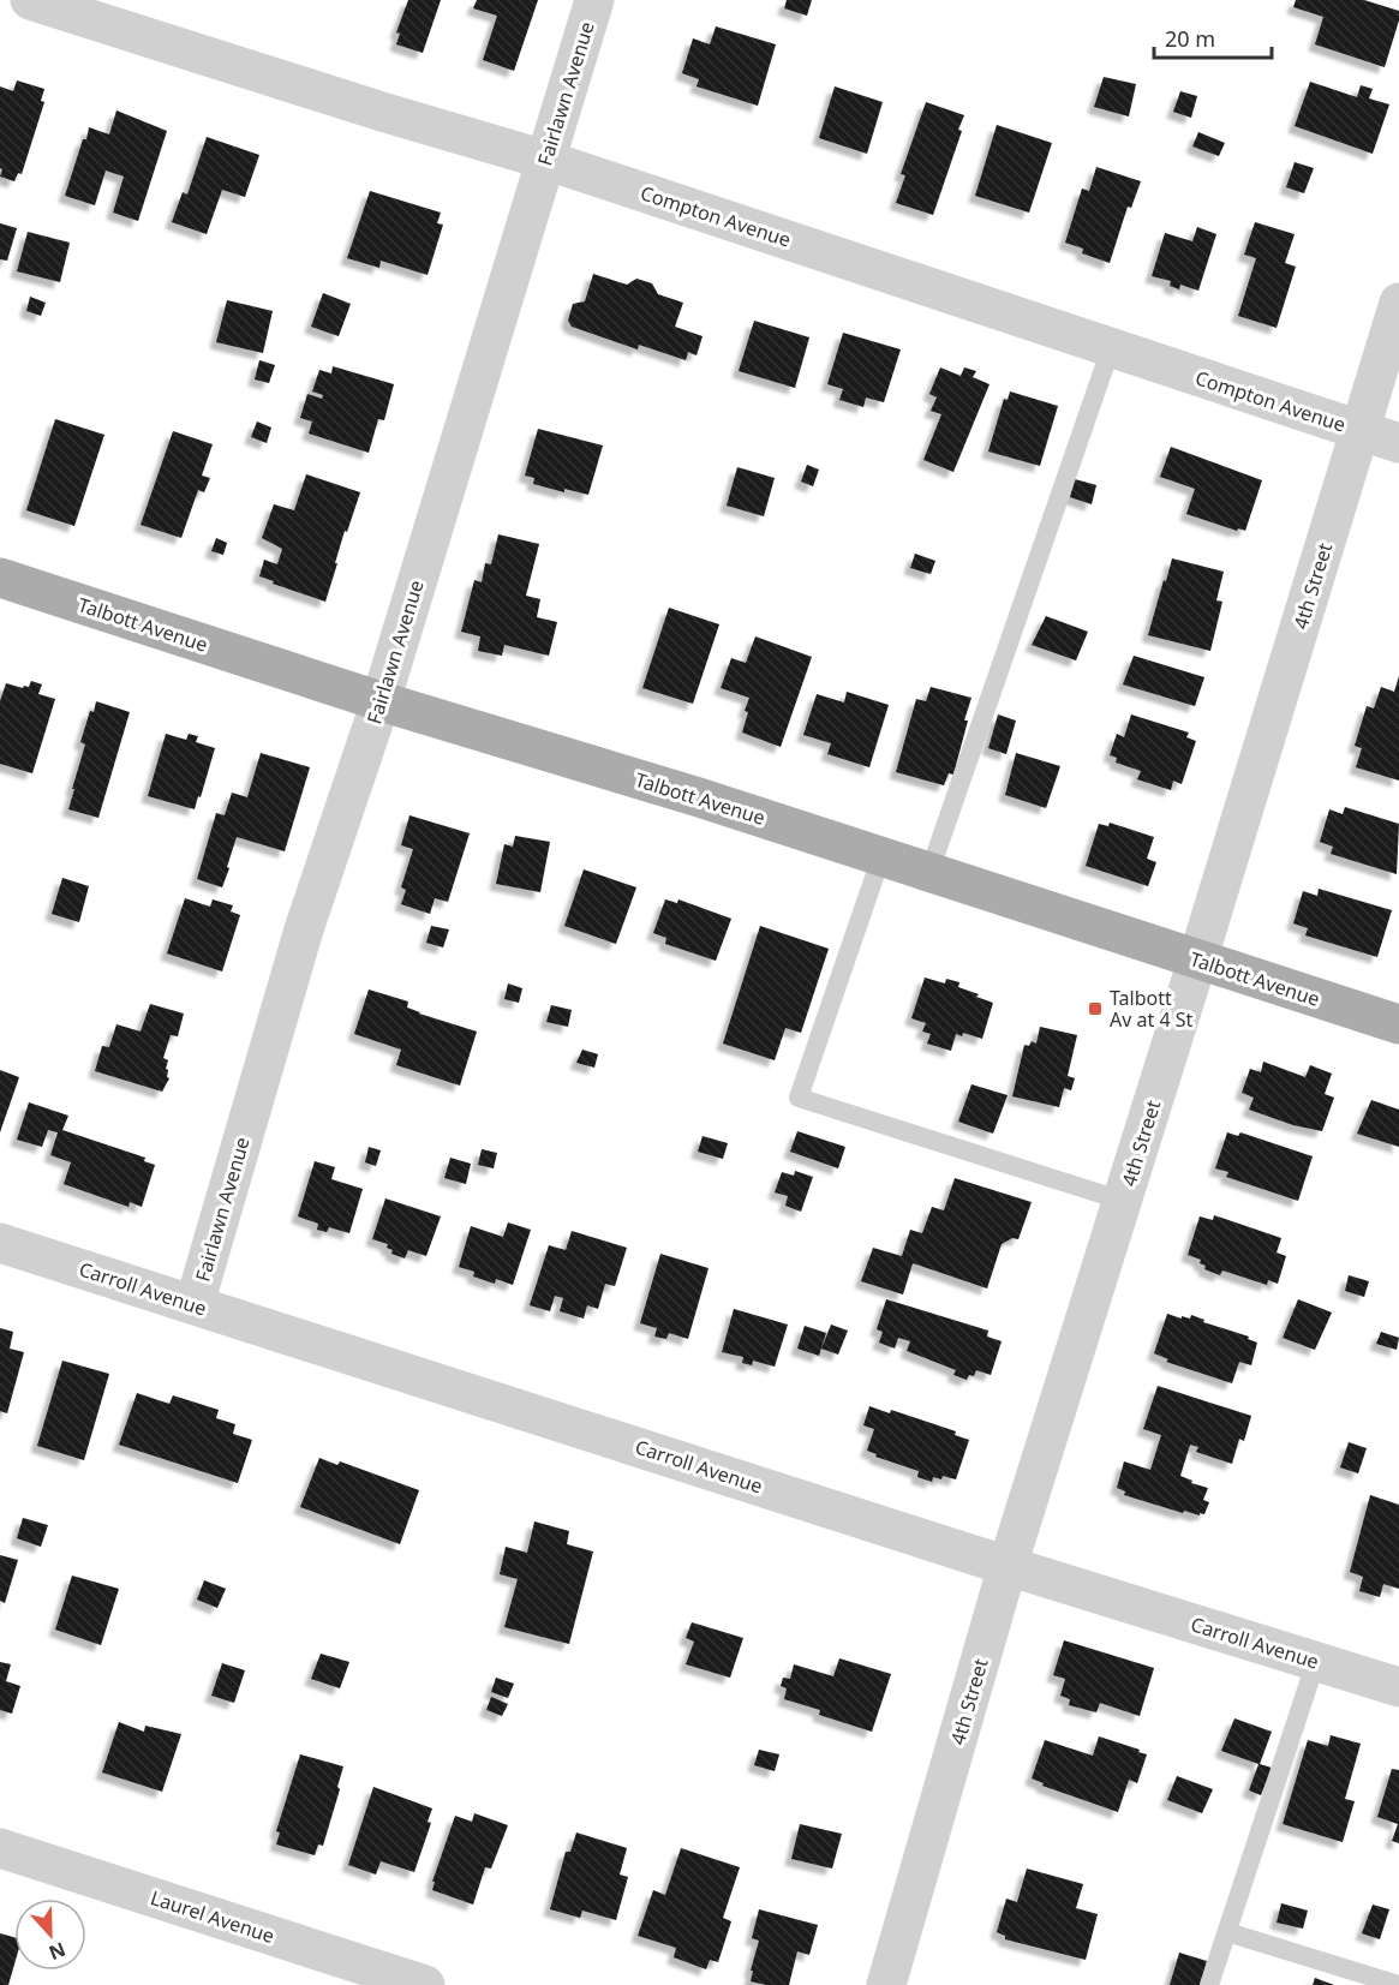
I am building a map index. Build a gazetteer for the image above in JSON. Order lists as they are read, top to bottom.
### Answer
{
  "streets": {
    "main road": ["Talbott Avenue"],
    "street": [
      "Fairlawn Avenue",
      "Compton Avenue",
      "4th Street",
      "Carroll Avenue",
      "Laurel Avenue"
    ]
  },
  "crossings": [
    ["Fairlawn Avenue", "Compton Avenue"],
    ["Fairlawn Avenue", "Talbott Avenue"],
    ["Fairlawn Avenue", "Carroll Avenue"],
    ["Compton Avenue", "4th Street"],
    ["4th Street", "Talbott Avenue"],
    ["4th Street", "Carroll Avenue"]
  ],
  "places": {
    "transit": ["Talbott Av at 4 St"]
  },
  "scale_bar": "20 m",
  "north": "bottom"
}
